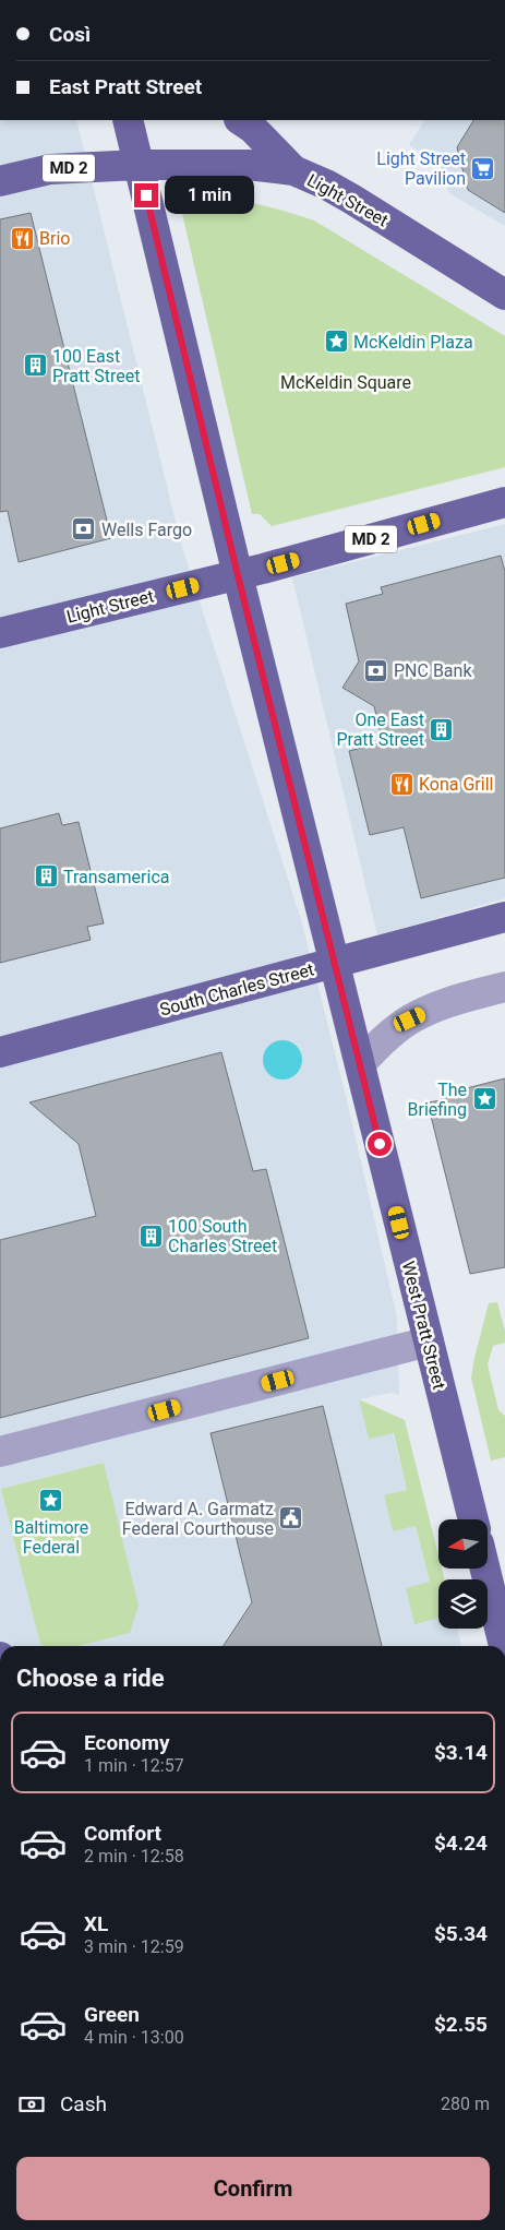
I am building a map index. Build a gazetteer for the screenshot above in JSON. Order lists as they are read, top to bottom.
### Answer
{
  "streets": {
    "main road": [
      "MD 2",
      "Light Street",
      "South Charles Street",
      "West Pratt Street"
    ]
  },
  "crossings": [
    ["MD 2", "Light Street"],
    ["MD 2", "West Pratt Street"],
    ["Light Street", "West Pratt Street"],
    ["South Charles Street", "West Pratt Street"]
  ],
  "parks": ["McKeldin Square"],
  "places": {
    "supermarket": ["Light Street Pavilion"],
    "restaurant": ["Brio", "Kona Grill"],
    "place": ["McKeldin Plaza", "The Briefing", "Baltimore Federal"],
    "building": [
      "100 East Pratt Street",
      "One East Pratt Street",
      "Transamerica",
      "100 South Charles Street"
    ],
    "bank": ["Wells Fargo", "PNC Bank"],
    "public building": ["Edward A. Garmatz Federal Courthouse"]
  },
  "north": "left",
  "page": {
    "banner": ["Così", "East Pratt Street"],
    "bubble": "1 min",
    "heading": "Choose a ride",
    "list": [
      {
        "name": "Economy",
        "note": "1 min · 12:57",
        "value": "$3.14"
      },
      {
        "name": "Comfort",
        "note": "2 min · 12:58",
        "value": "$4.24"
      },
      {
        "name": "XL",
        "note": "3 min · 12:59",
        "value": "$5.34"
      },
      {
        "name": "Green",
        "note": "4 min · 13:00",
        "value": "$2.55"
      }
    ],
    "pay": ["Cash", "280 m"],
    "buttons": "Confirm"
  }
}
